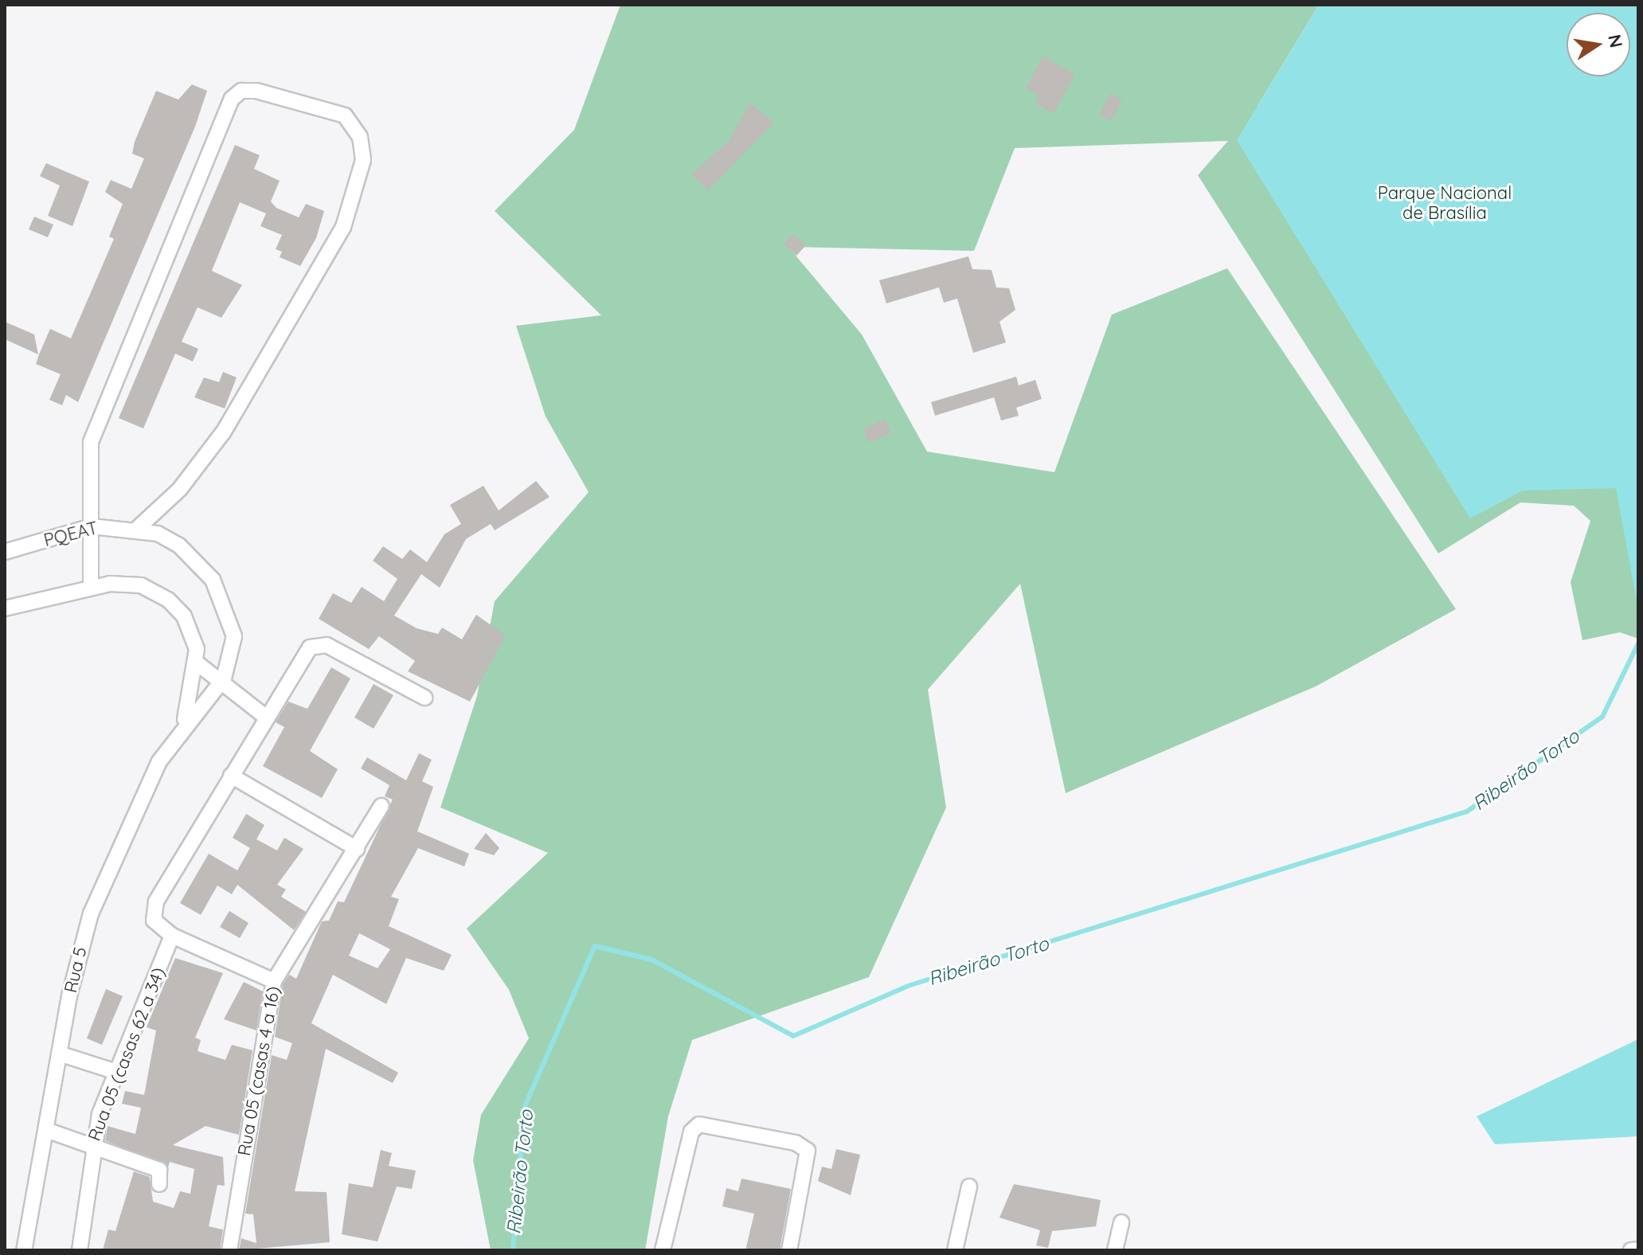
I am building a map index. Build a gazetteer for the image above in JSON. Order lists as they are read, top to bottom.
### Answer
{
  "streets": {
    "street": [
      "PQEAT",
      "Rua 5",
      "Rua 05 (casas 62 a 34)",
      "Rua 05 (casas 4 a 16)"
    ]
  },
  "water": ["Ribeirão Torto"],
  "parks": ["Parque Nacional de Brasília"],
  "north": "right"
}
